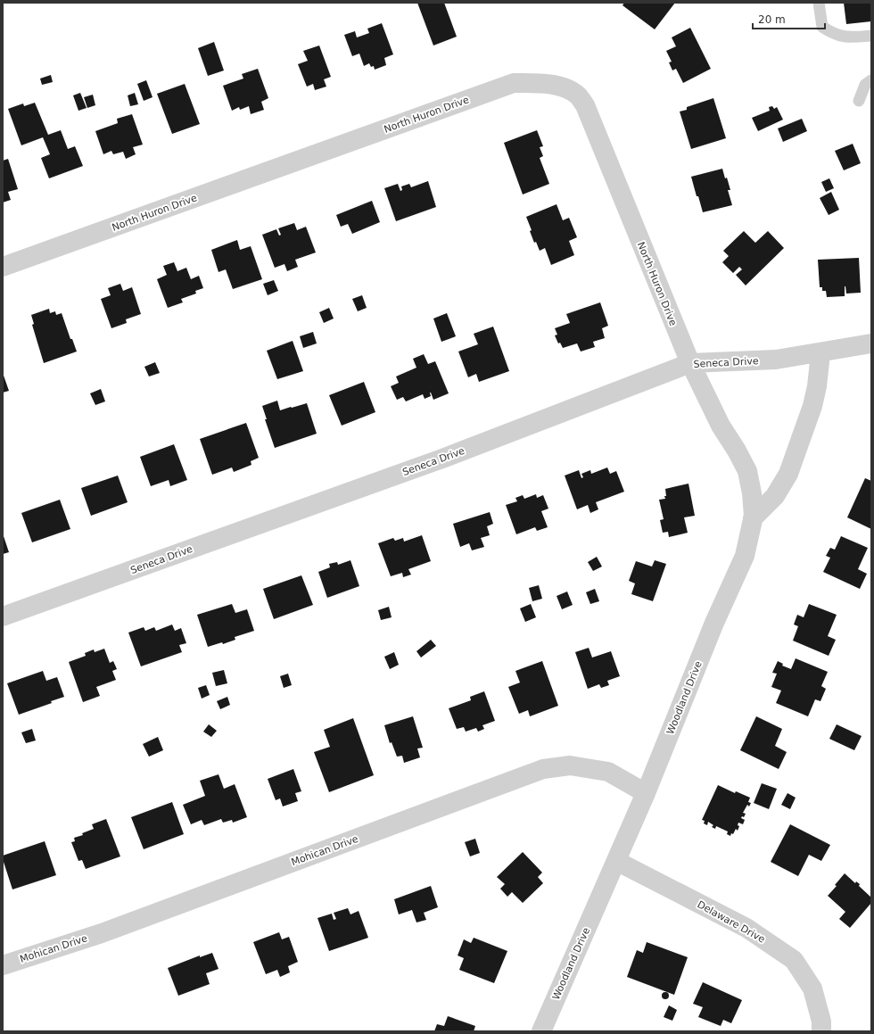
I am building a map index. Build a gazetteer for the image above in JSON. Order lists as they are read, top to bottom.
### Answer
{
  "streets": {
    "street": [
      "North Huron Drive",
      "Seneca Drive",
      "Woodland Drive",
      "Mohican Drive",
      "Delaware Drive"
    ]
  },
  "crossings": [
    ["North Huron Drive", "Seneca Drive"],
    ["North Huron Drive", "Woodland Drive"],
    ["Seneca Drive", "Woodland Drive"],
    ["Woodland Drive", "Mohican Drive"],
    ["Woodland Drive", "Delaware Drive"]
  ],
  "scale_bar": "20 m"
}
